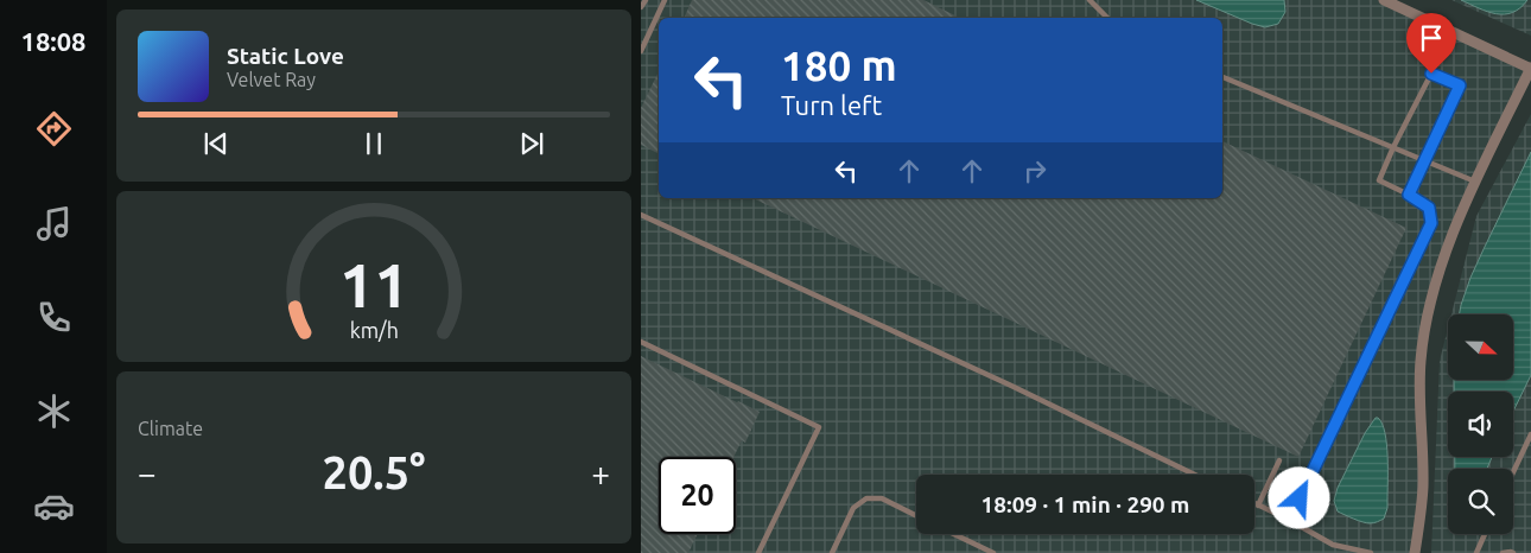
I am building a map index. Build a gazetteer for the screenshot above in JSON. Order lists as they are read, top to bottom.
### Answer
{
  "north": "right",
  "page": {
    "tabs": "18:08",
    "turn": ["180 m", "Turn left"],
    "song": ["Static Love", "Velvet Ray"],
    "tile": "Climate",
    "heat": ["−", "20.5°", "+"],
    "limit": "20",
    "trip": "18:09 · 1 min · 290 m",
    "gauge": ["11", "km/h"]
  }
}
